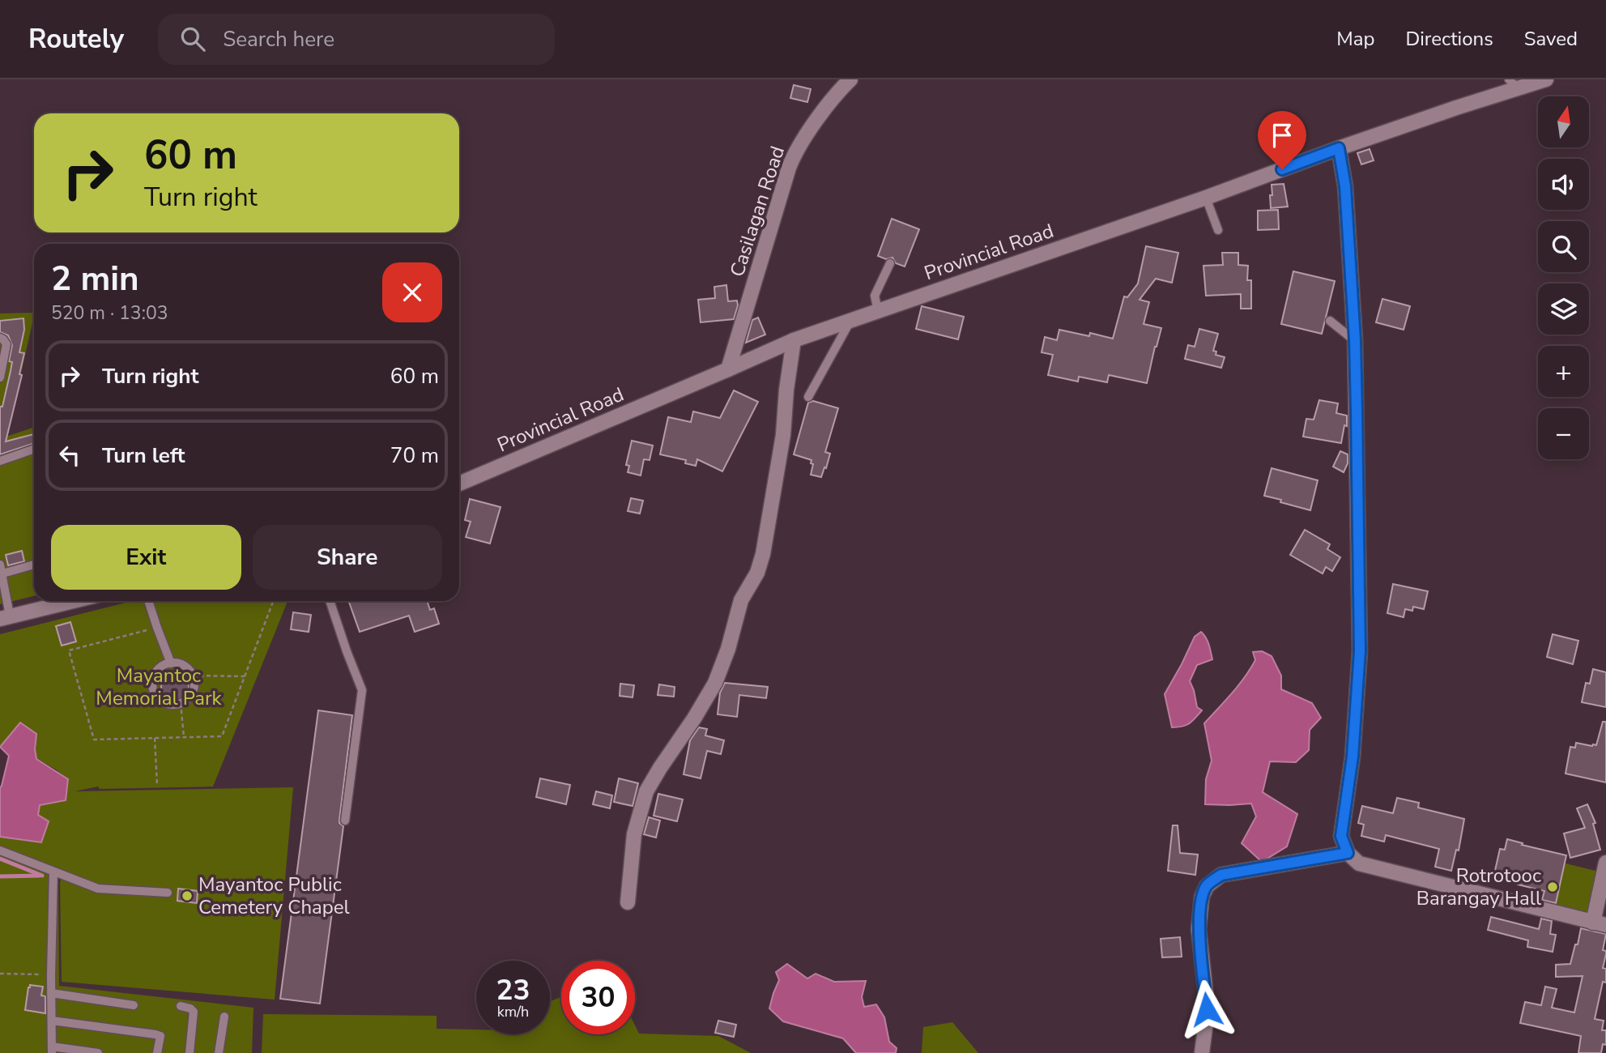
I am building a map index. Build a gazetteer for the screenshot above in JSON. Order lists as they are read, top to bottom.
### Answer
{
  "streets": {
    "street": ["Casilagan Road", "Provincial Road"]
  },
  "crossings": [
    ["Casilagan Road", "Provincial Road"]
  ],
  "parks": ["Mayantoc Memorial Park"],
  "places": ["Rotrotooc Barangay Hall", "Mayantoc Public Cemetery Chapel"],
  "north": "top",
  "page": {
    "header": "Routely",
    "search": "Search here",
    "nav": ["Map", "Directions", "Saved"],
    "map_buttons": ["+", "−"],
    "turn": ["60 m", "Turn right"],
    "heading": ["2 min", "520 m · 13:03"],
    "list": [
      {
        "name": "Turn right",
        "value": "60 m"
      },
      {
        "name": "Turn left",
        "value": "70 m"
      }
    ],
    "buttons": ["Exit", "Share"],
    "speed": "23 km/h",
    "limit": "30"
  }
}
